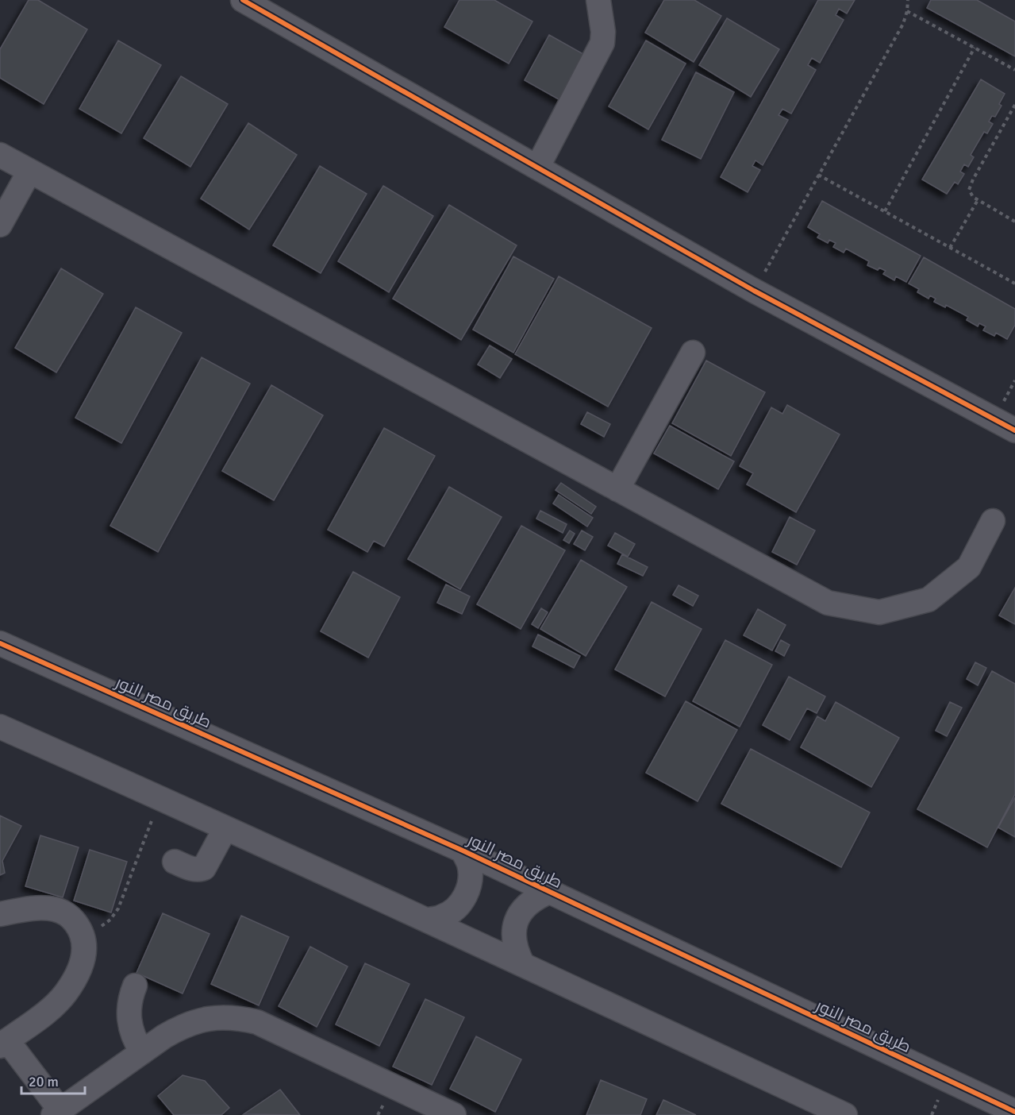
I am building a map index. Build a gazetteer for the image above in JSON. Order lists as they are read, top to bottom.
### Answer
{
  "streets": {
    "street": ["طريق مصر النور"]
  },
  "scale_bar": "20 m"
}
